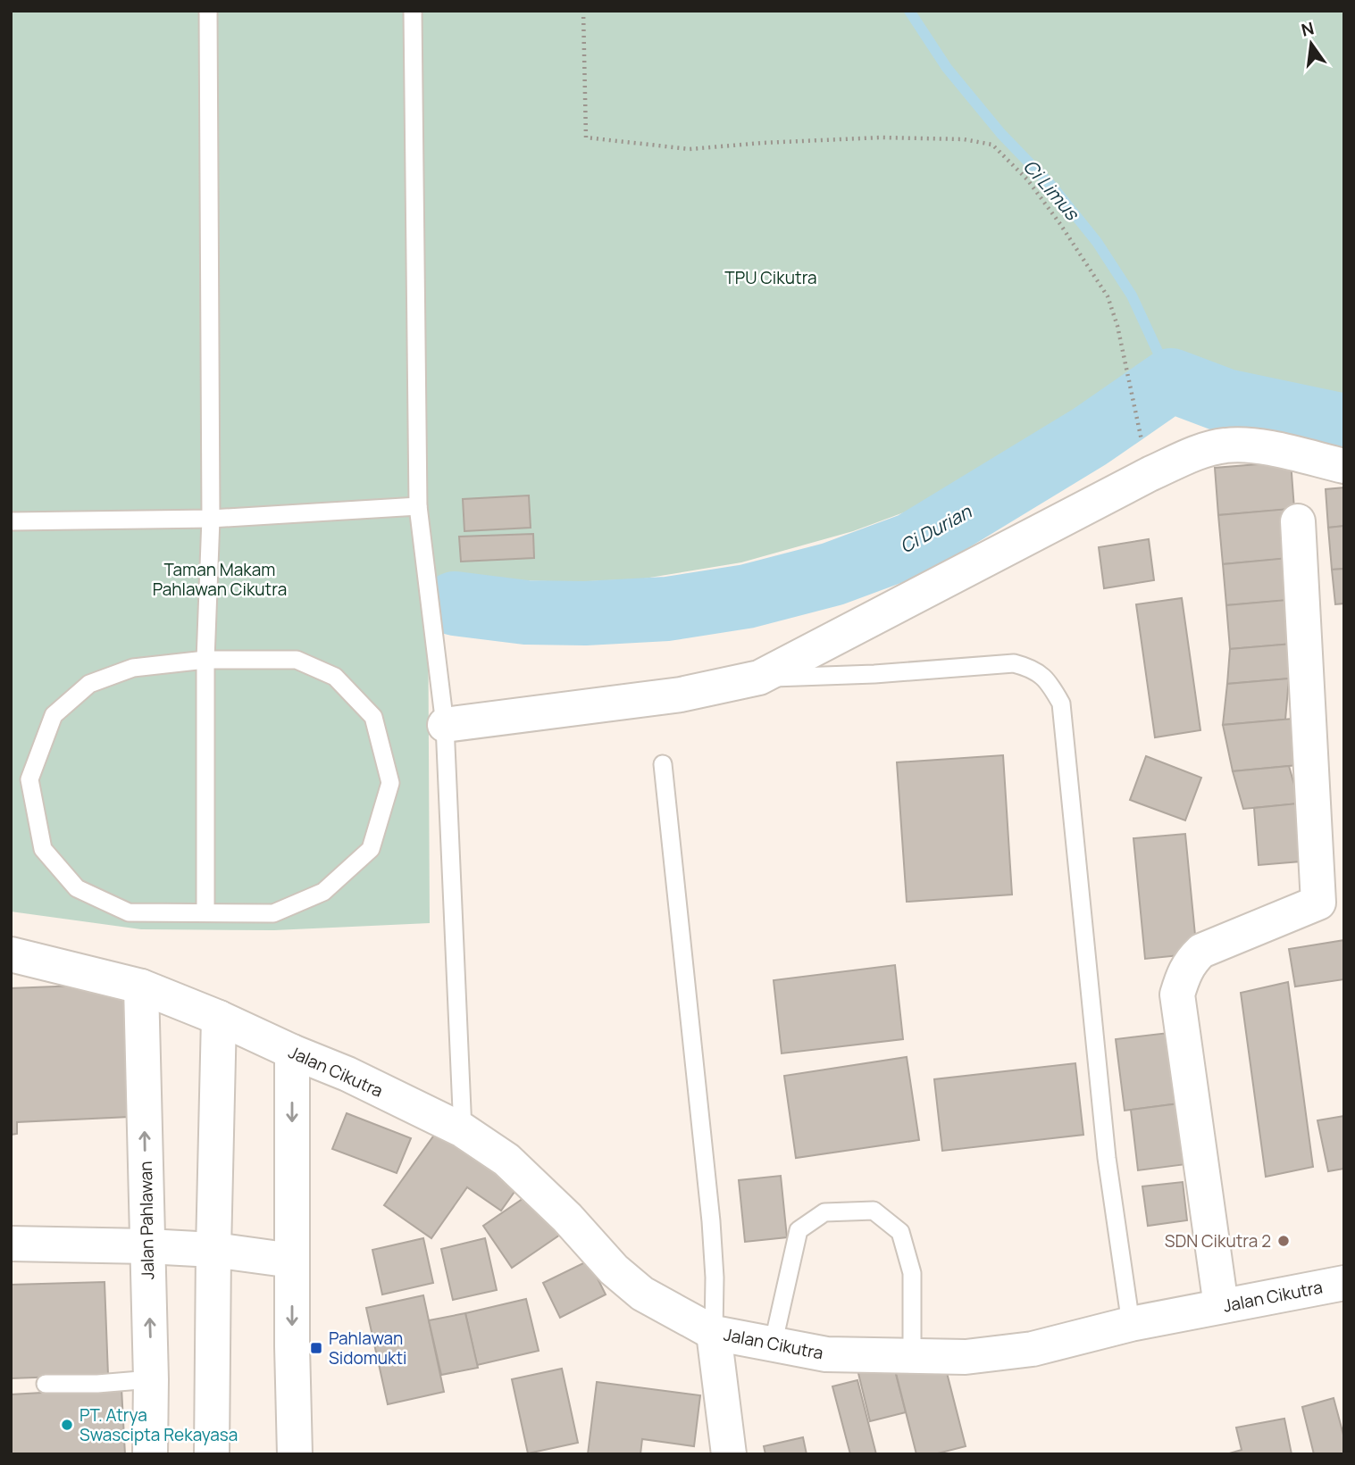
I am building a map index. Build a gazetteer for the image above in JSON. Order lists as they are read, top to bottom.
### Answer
{
  "streets": {
    "street": ["Jalan Cikutra", "Jalan Pahlawan"]
  },
  "crossings": [
    ["Jalan Cikutra", "Jalan Pahlawan"]
  ],
  "water": ["Ci Limus", "Ci Durian"],
  "parks": ["TPU Cikutra", "Taman Makam Pahlawan Cikutra"],
  "places": {
    "other": ["SDN Cikutra 2", "PT. Atrya Swascipta Rekayasa"],
    "transit": ["Pahlawan Sidomukti"]
  },
  "north": "top"
}
